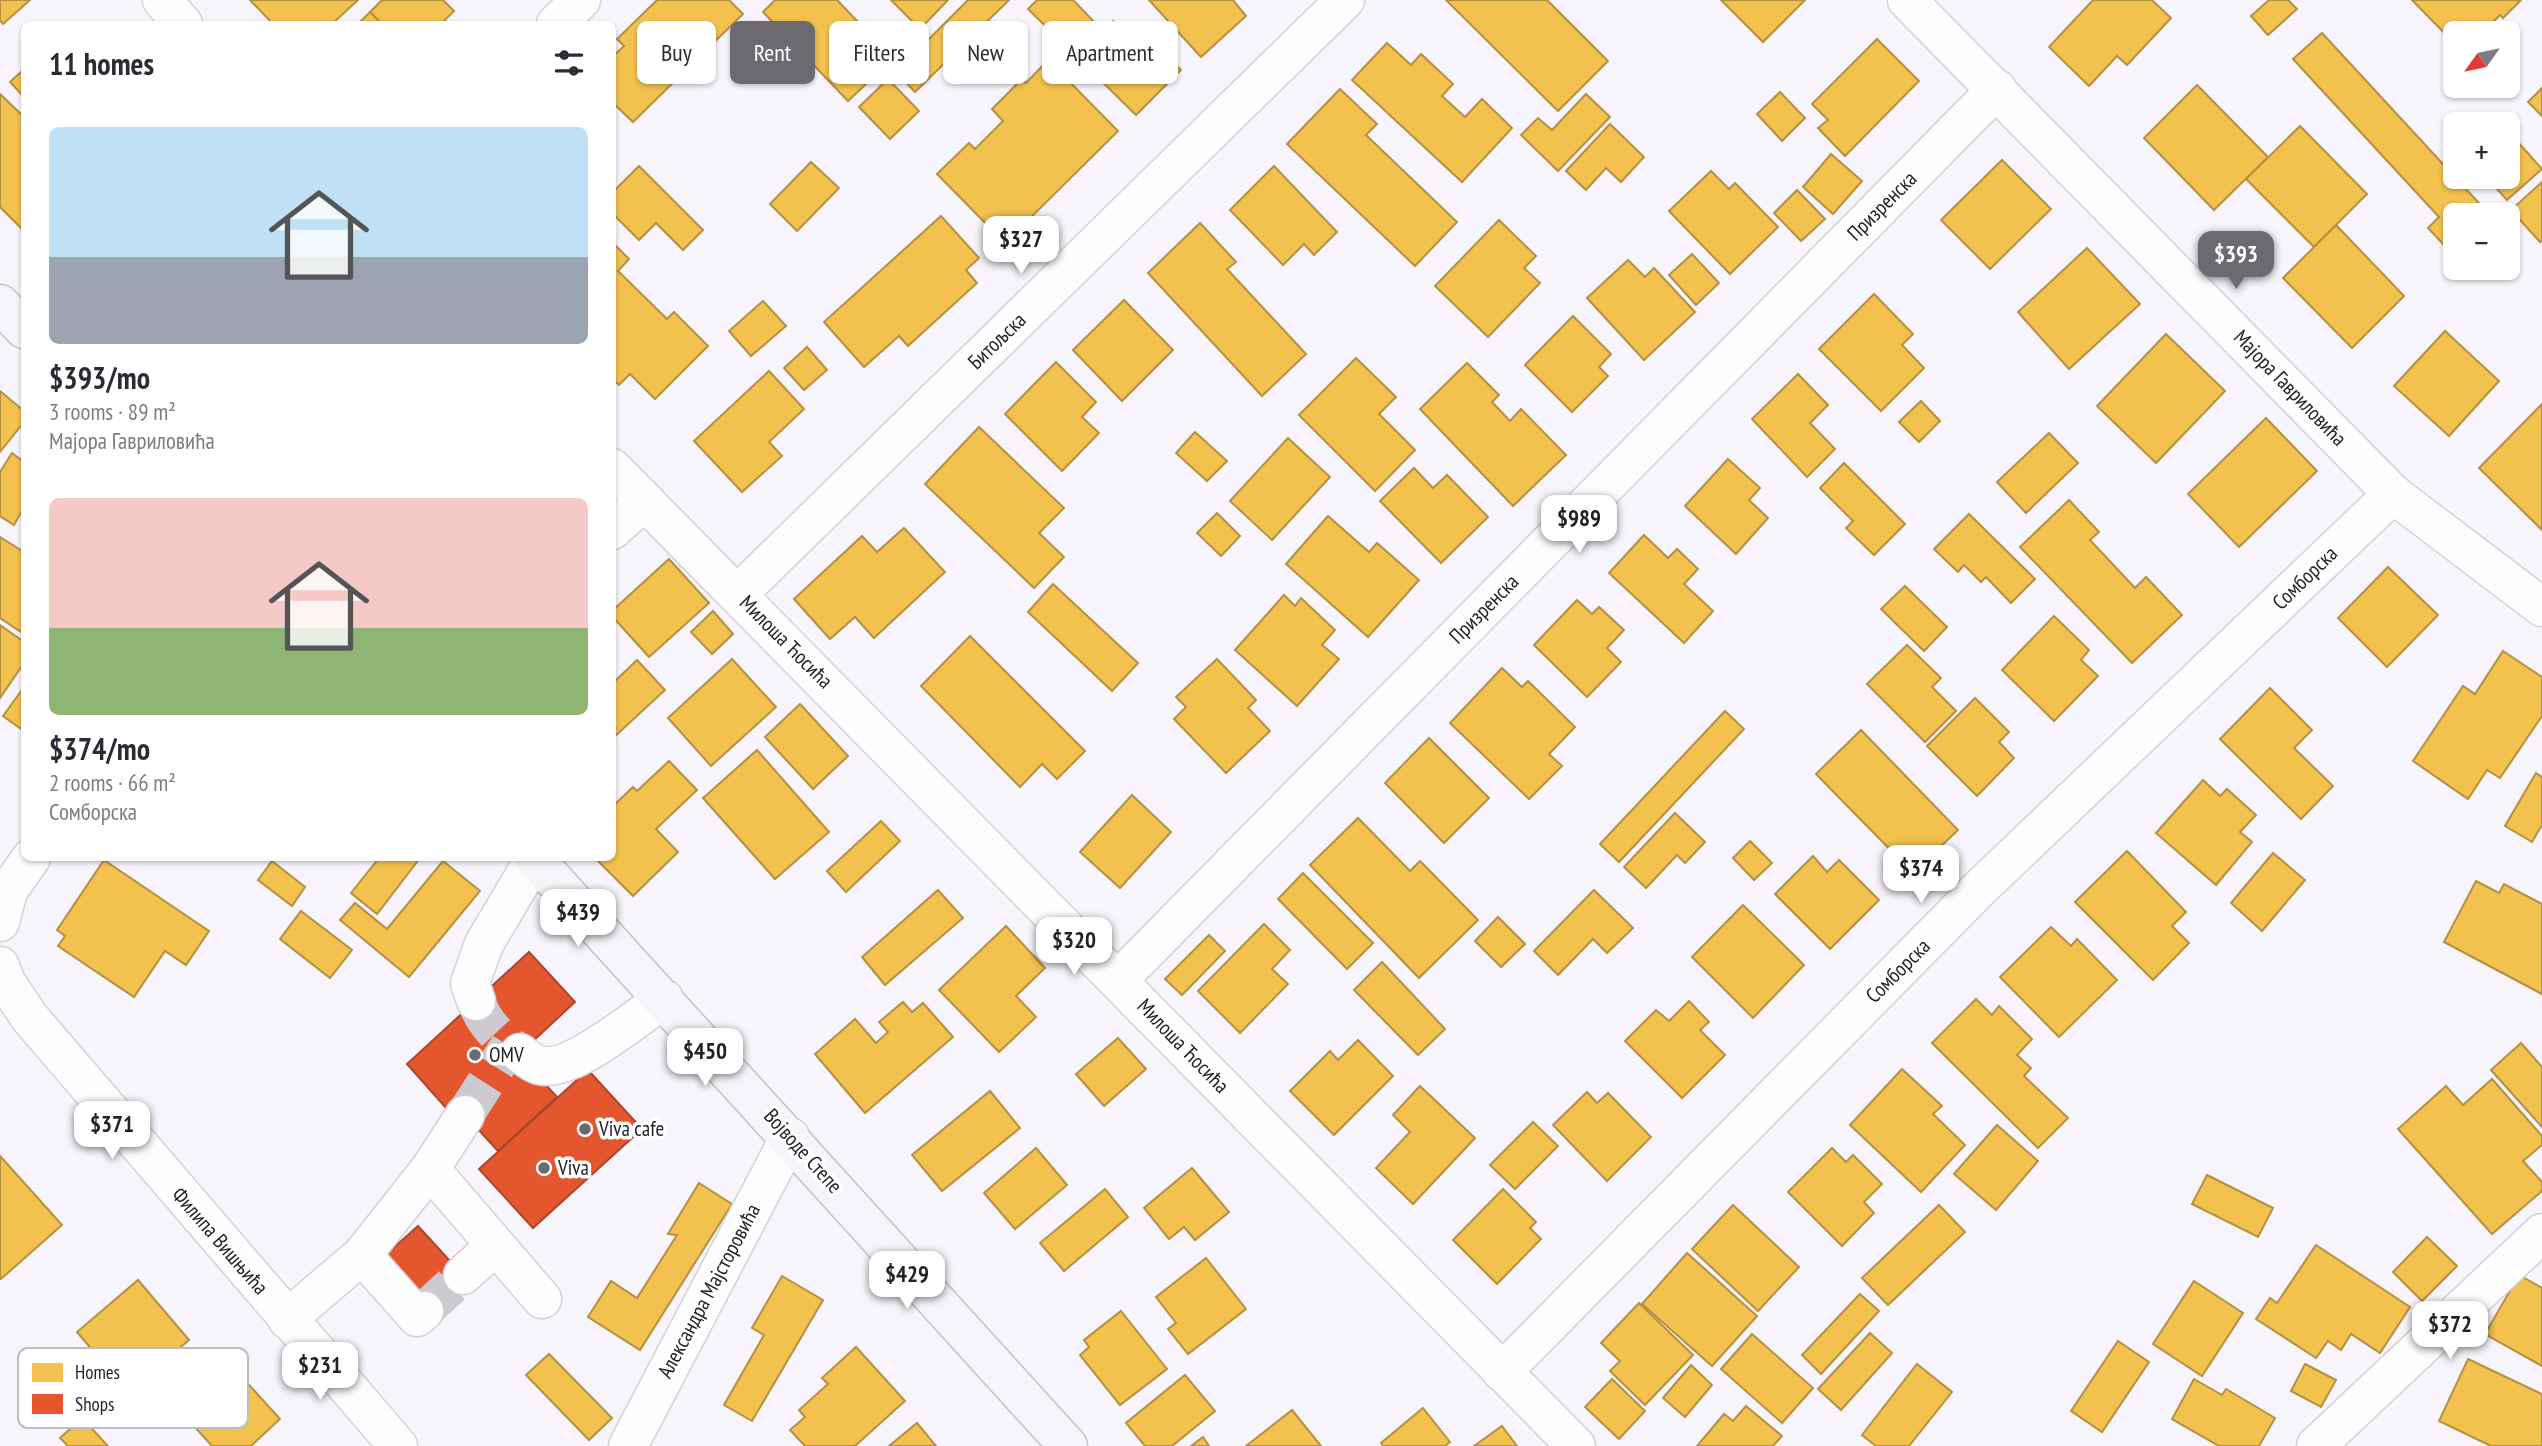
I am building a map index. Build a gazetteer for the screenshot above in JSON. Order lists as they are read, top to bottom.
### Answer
{
  "streets": {
    "main road": ["Војводе Степе"],
    "street": [
      "Призренска",
      "Битољска",
      "Мајора Гавриловића",
      "Сомборска",
      "Милоша Ћосића",
      "Филипа Вишњића",
      "Александра Мајсторовића"
    ]
  },
  "crossings": [
    ["Призренска", "Мајора Гавриловића"],
    ["Призренска", "Милоша Ћосића"],
    ["Битољска", "Милоша Ћосића"],
    ["Мајора Гавриловића", "Сомборска"],
    ["Сомборска", "Милоша Ћосића"],
    ["Војводе Степе", "Александра Мајсторовића"]
  ],
  "places": ["OMV", "Viva cafe", "Viva"],
  "legend": ["Homes", "Shops"],
  "north": "bottom left",
  "page": {
    "map_buttons": ["+", "−"],
    "chip": [
      "Buy",
      "Rent",
      "Filters",
      "New",
      "Apartment"
    ],
    "heading": "11 homes",
    "list": [
      {
        "name": "$393/mo",
        "note": "3 rooms · 89 m² · Мајора Гавриловића"
      },
      {
        "name": "$374/mo",
        "note": "2 rooms · 66 m² · Сомборска"
      }
    ],
    "price": [
      "$327",
      "$393",
      "$989",
      "$374",
      "$439",
      "$320",
      "$450",
      "$371",
      "$429",
      "$372",
      "$231"
    ]
  }
}
